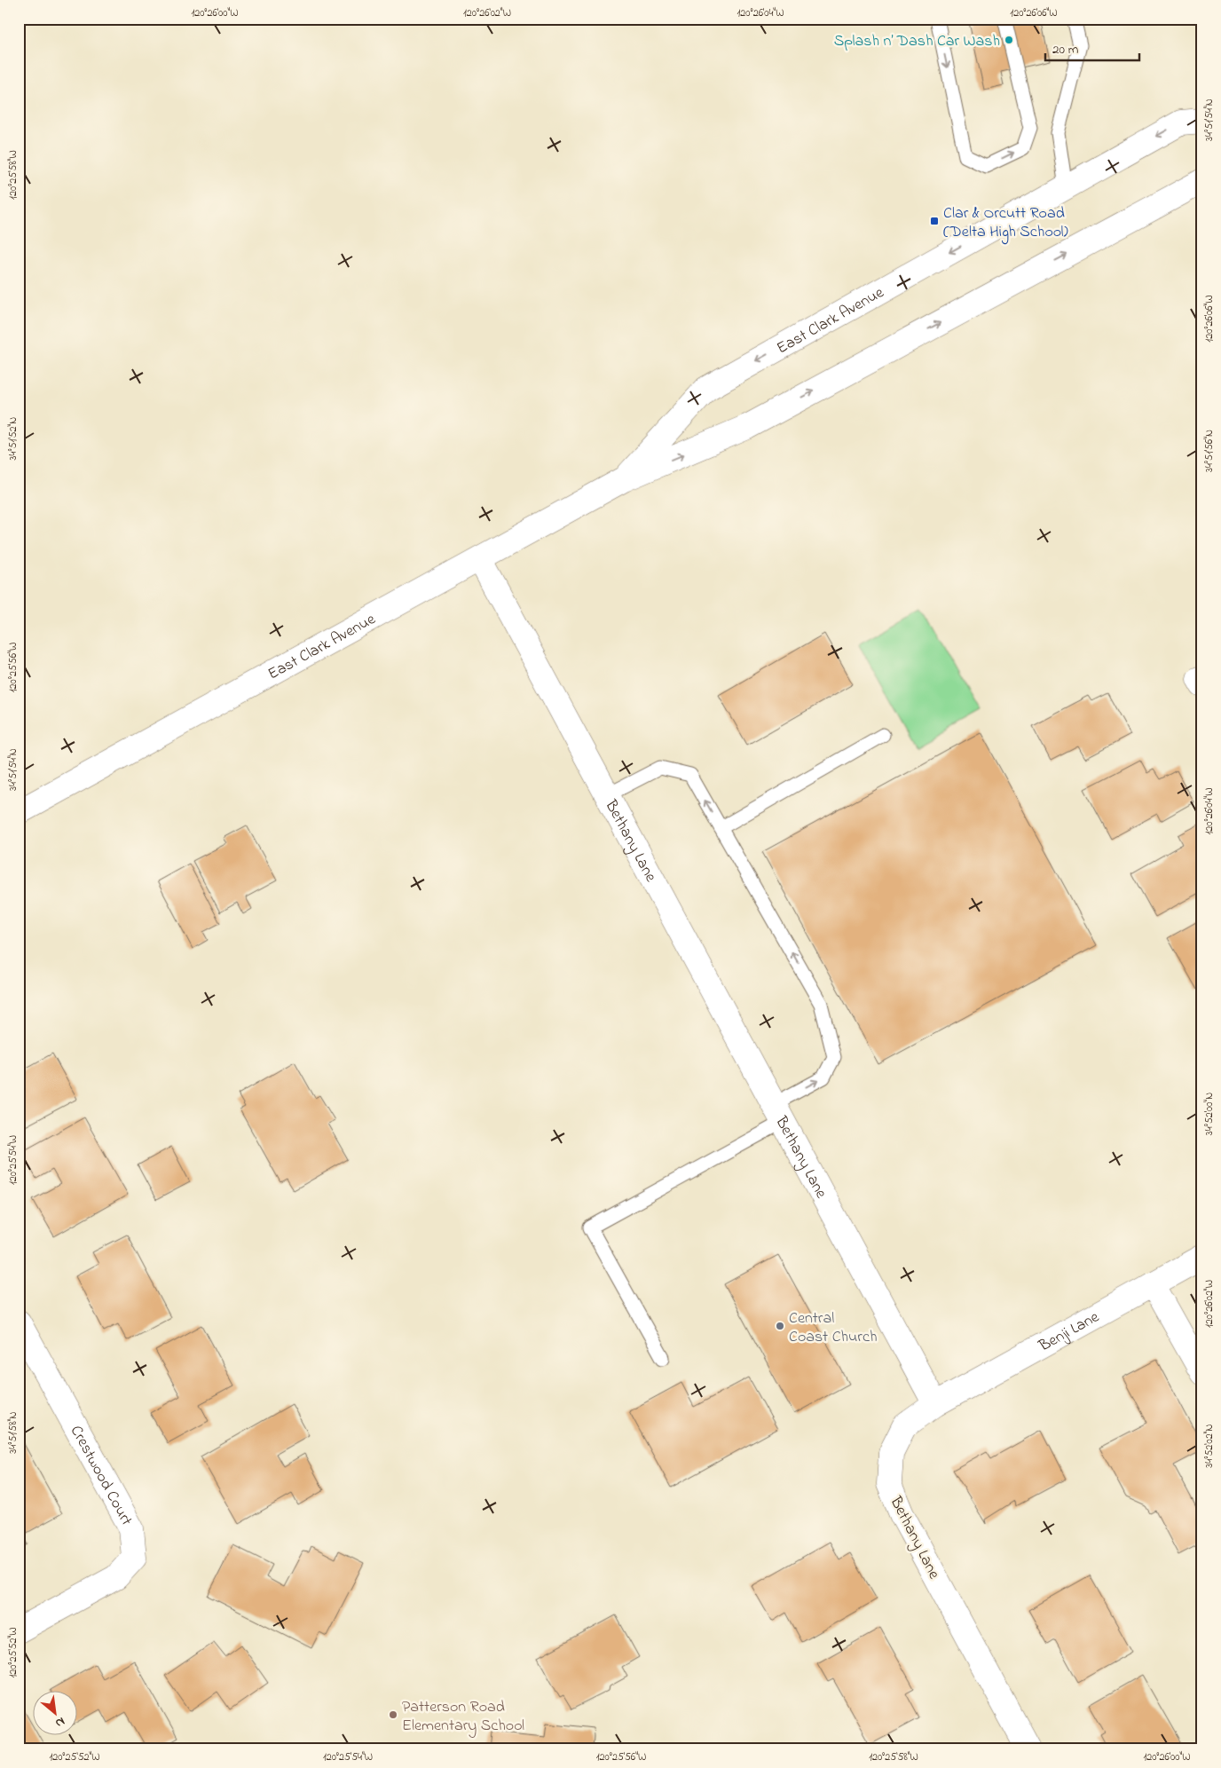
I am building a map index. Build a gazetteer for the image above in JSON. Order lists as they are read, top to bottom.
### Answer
{
  "streets": {
    "street": [
      "East Clark Avenue",
      "Bethany Lane",
      "Benji Lane",
      "Crestwood Court"
    ]
  },
  "crossings": [
    ["East Clark Avenue", "Bethany Lane"],
    ["Bethany Lane", "Benji Lane"]
  ],
  "places": {
    "other": ["Splash n’ Dash Car Wash", "Central Coast Church", "Patterson Road Elementary School"],
    "transit": ["Clar & Orcutt Road (Delta High School)"]
  },
  "scale_bar": "20 m",
  "north": "bottom right",
  "coordinates": [
    "120°26'00\"W",
    "120°26'02\"W",
    "120°26'04\"W",
    "120°26'06\"W",
    "34°51'54\"N",
    "120°25'58\"W",
    "34°51'52\"N",
    "34°51'56\"N",
    "120°25'56\"W",
    "34°52'00\"N",
    "120°25'54\"W",
    "34°51'58\"N",
    "34°52'02\"N",
    "120°25'52\"W"
  ]
}
